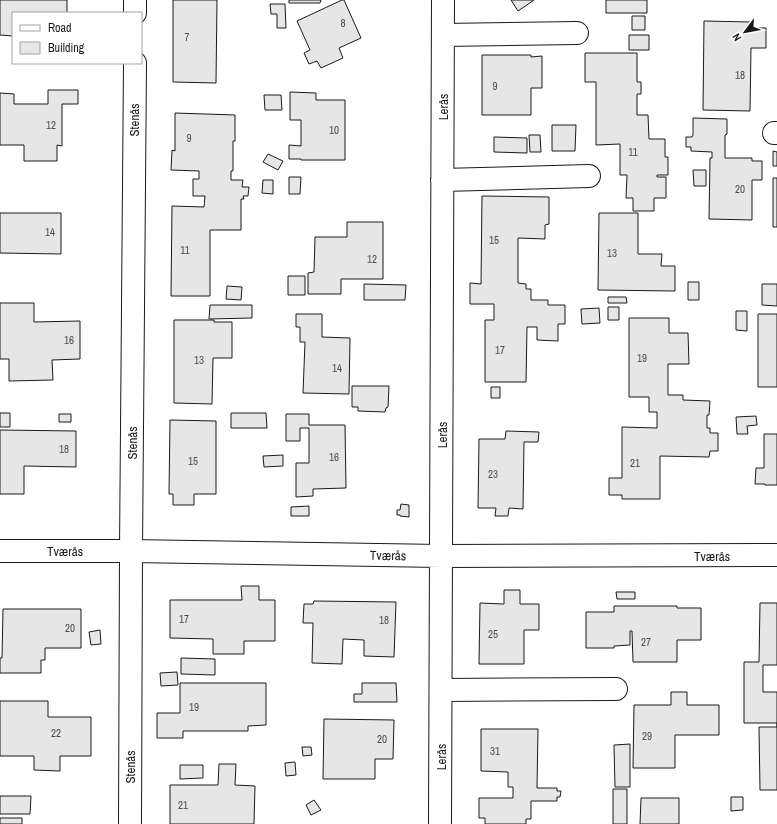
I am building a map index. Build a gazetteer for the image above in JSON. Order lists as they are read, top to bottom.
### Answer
{
  "streets": {
    "street": ["Lerås", "Stenås", "Tværås"]
  },
  "crossings": [
    ["Lerås", "Tværås"],
    ["Stenås", "Tværås"]
  ],
  "house_numbers": [
    "8",
    "7",
    "18",
    "9",
    "12",
    "10",
    "9",
    "11",
    "20",
    "14",
    "15",
    "11",
    "13",
    "12",
    "16",
    "17",
    "19",
    "13",
    "14",
    "18",
    "16",
    "15",
    "21",
    "23",
    "17",
    "18",
    "20",
    "25",
    "27",
    "19",
    "22",
    "29",
    "20",
    "31",
    "21"
  ],
  "legend": ["Road", "Building"],
  "north": "bottom left"
}
